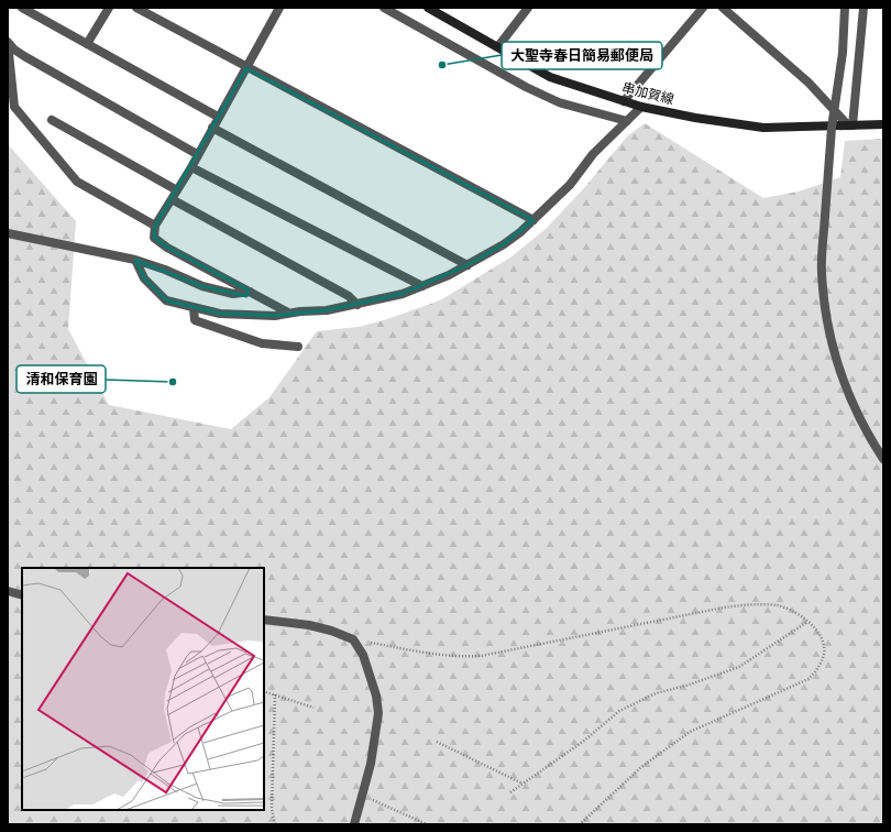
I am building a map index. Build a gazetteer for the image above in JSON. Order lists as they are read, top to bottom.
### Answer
{
  "streets": {
    "main road": ["串加賀線"]
  },
  "places": ["大聖寺春日簡易郵便局", "清和保育園"]
}
